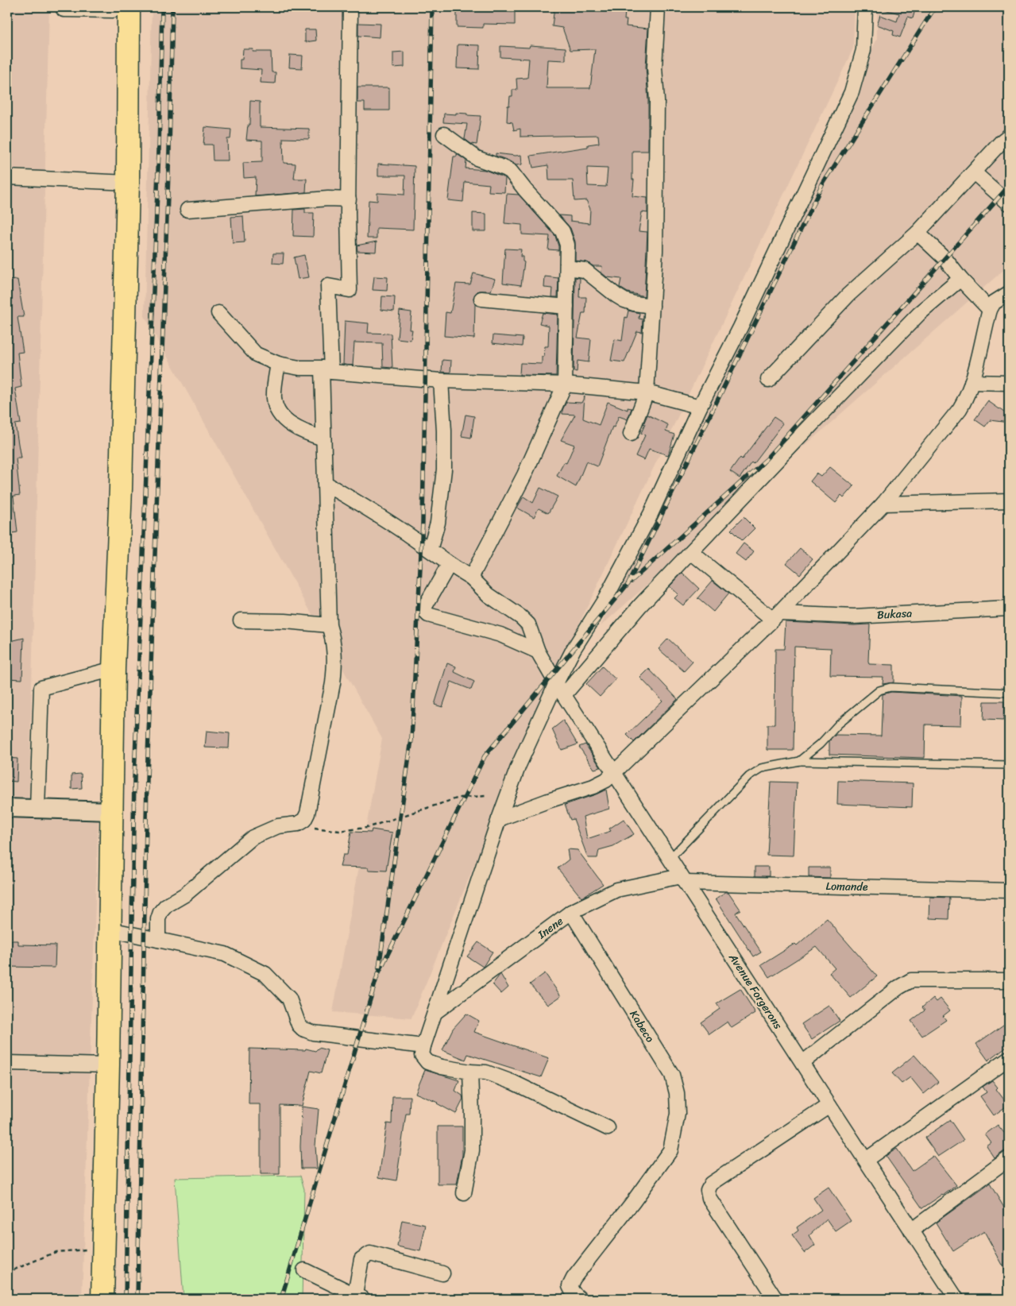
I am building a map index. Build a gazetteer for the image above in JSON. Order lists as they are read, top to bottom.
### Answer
{
  "streets": {
    "street": [
      "Bukasa",
      "Lomande",
      "Inene",
      "Avenue Forgerons",
      "Kabeco"
    ]
  },
  "crossings": [
    ["Lomande", "Inene"],
    ["Lomande", "Avenue Forgerons"],
    ["Inene", "Avenue Forgerons"],
    ["Inene", "Kabeco"]
  ]
}
